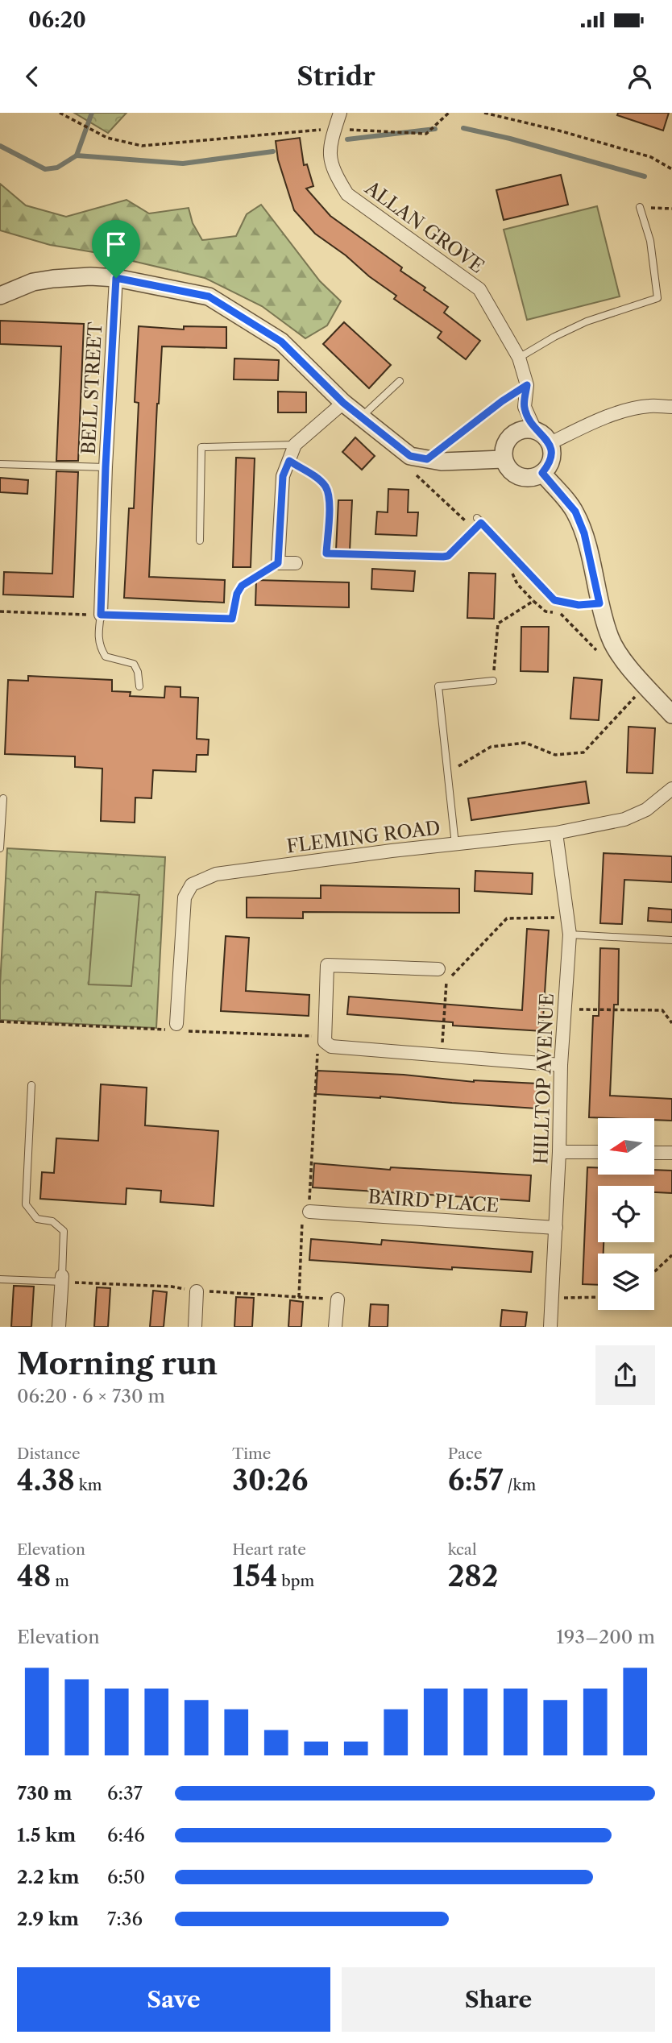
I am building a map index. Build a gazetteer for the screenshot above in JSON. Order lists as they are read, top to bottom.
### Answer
{
  "streets": {
    "street": [
      "ALLAN GROVE",
      "BELL STREET",
      "FLEMING ROAD",
      "HILLTOP AVENUE",
      "BAIRD PLACE"
    ]
  },
  "crossings": [
    ["FLEMING ROAD", "HILLTOP AVENUE"],
    ["HILLTOP AVENUE", "BAIRD PLACE"]
  ],
  "north": "left",
  "page": {
    "status": "06:20",
    "header": "Stridr",
    "heading": ["Morning run", "06:20 · 6 × 730 m"],
    "stats": [
      ["Distance", "4.38 km"],
      ["Time", "30:26"],
      ["Pace", "6:57 /km"],
      ["Elevation", "48 m"],
      ["Heart rate", "154 bpm"],
      ["kcal", "282"]
    ],
    "chart": ["Elevation", "193–200 m"],
    "list": [
      {
        "name": "730 m",
        "note": "6:37"
      },
      {
        "name": "1.5 km",
        "note": "6:46"
      },
      {
        "name": "2.2 km",
        "note": "6:50"
      },
      {
        "name": "2.9 km",
        "note": "7:36"
      }
    ],
    "buttons": ["Save", "Share"]
  }
}
